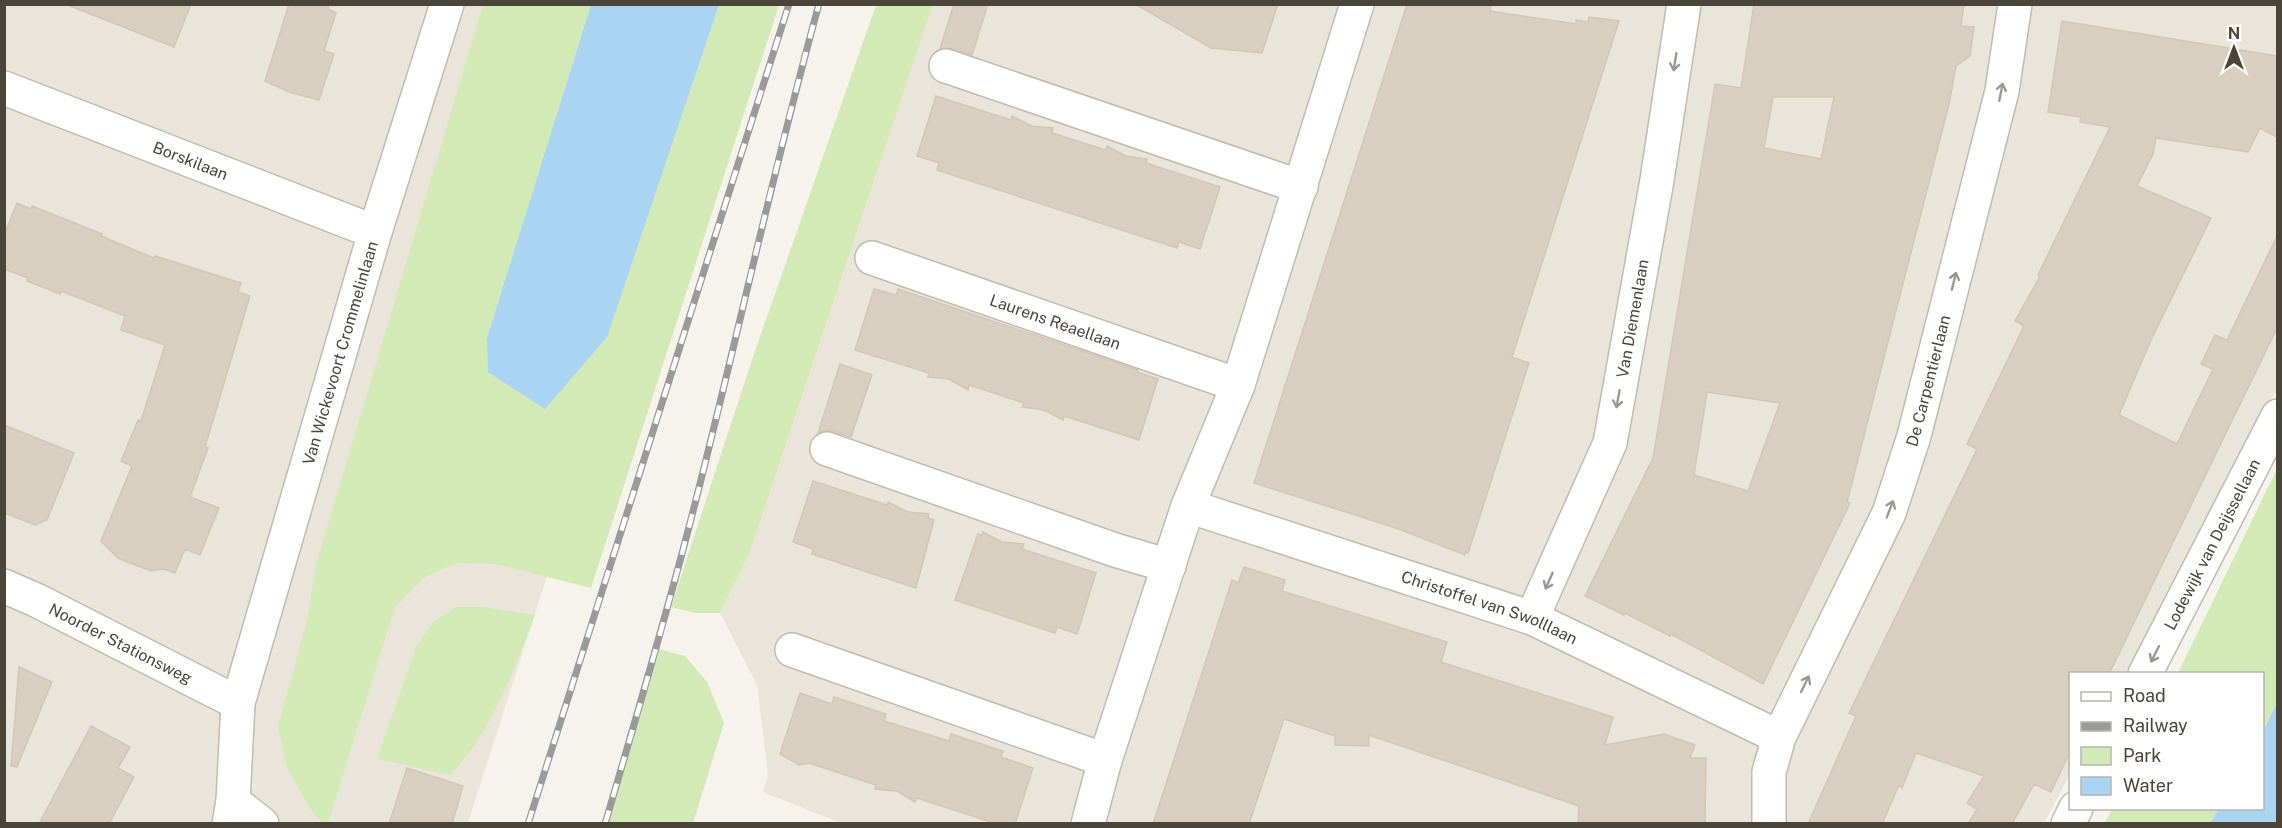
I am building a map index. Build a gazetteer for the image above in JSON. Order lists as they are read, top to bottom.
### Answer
{
  "streets": {
    "street": [
      "Borskilaan",
      "Van Diemenlaan",
      "Laurens Reaellaan",
      "Van Wickevoort Crommelinlaan",
      "De Carpentierlaan",
      "Lodewijk van Deijssellaan",
      "Christoffel van Swolllaan",
      "Noorder Stationsweg"
    ]
  },
  "crossings": [
    ["Borskilaan", "Van Wickevoort Crommelinlaan"],
    ["Van Diemenlaan", "Christoffel van Swolllaan"],
    ["Van Wickevoort Crommelinlaan", "Noorder Stationsweg"],
    ["De Carpentierlaan", "Christoffel van Swolllaan"]
  ],
  "one_way": ["Van Diemenlaan", "De Carpentierlaan", "Lodewijk van Deijssellaan"],
  "legend": [
    "Road",
    "Railway",
    "Park",
    "Water"
  ],
  "north": "top"
}
